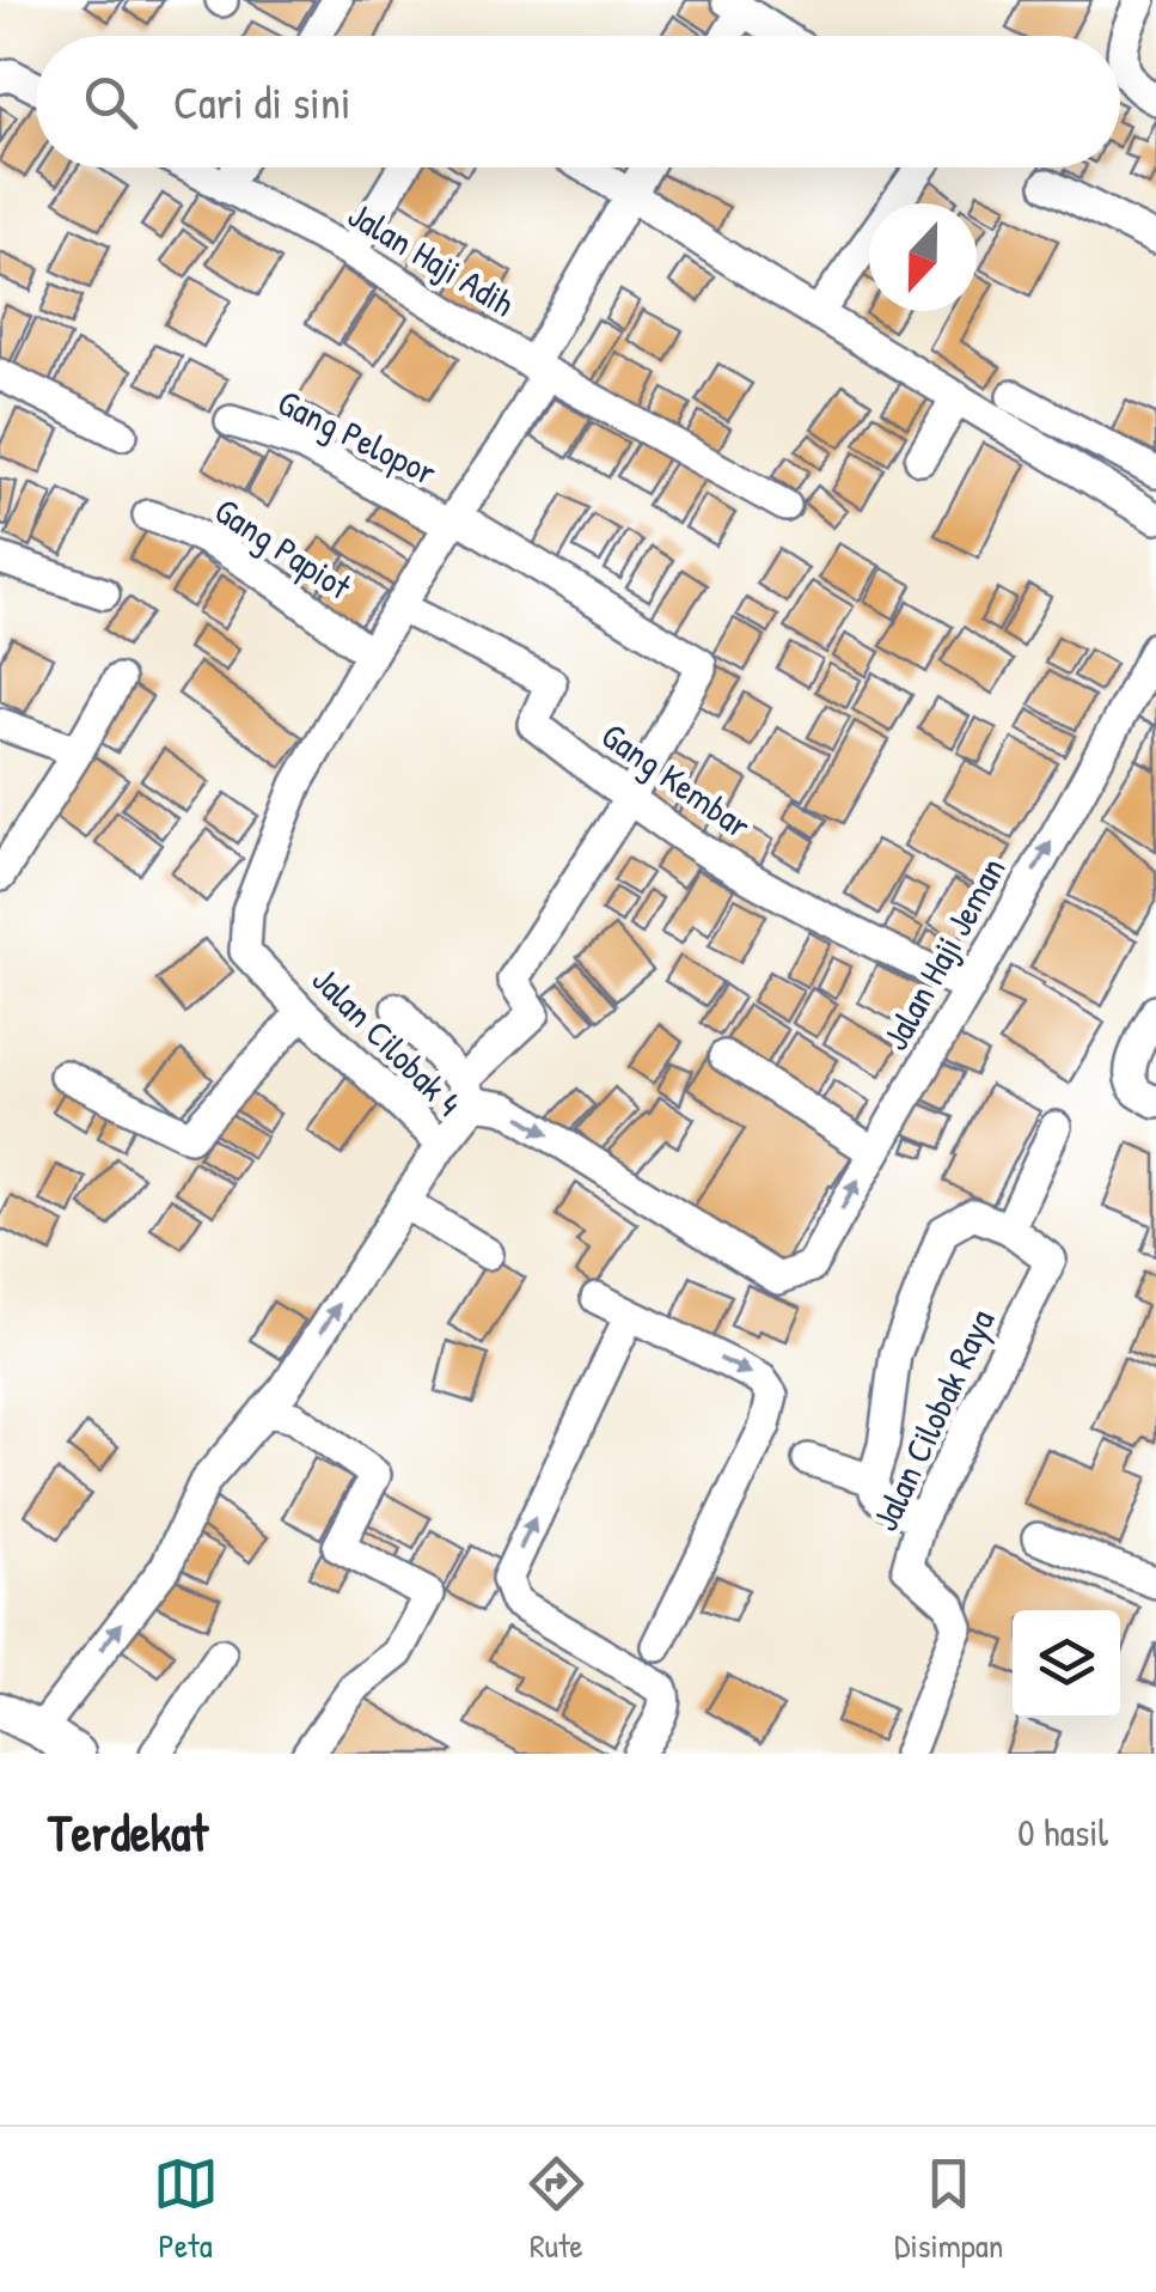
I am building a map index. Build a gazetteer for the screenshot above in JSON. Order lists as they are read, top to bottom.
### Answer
{
  "streets": {
    "street": [
      "Jalan Haji Adih",
      "Gang Pelopor",
      "Gang Papiot",
      "Gang Kembar",
      "Jalan Haji Jeman",
      "Jalan Cilobak 4",
      "Jalan Cilobak Raya"
    ]
  },
  "crossings": [
    ["Jalan Haji Adih", "Jalan Cilobak 4"],
    ["Gang Pelopor", "Gang Kembar"],
    ["Gang Pelopor", "Jalan Cilobak 4"],
    ["Gang Papiot", "Jalan Cilobak 4"],
    ["Gang Kembar", "Jalan Haji Jeman"],
    ["Gang Kembar", "Jalan Cilobak 4"]
  ],
  "north": "bottom",
  "page": {
    "search": "Cari di sini",
    "heading": ["Terdekat", "0 hasil"],
    "nav": ["Peta", "Rute", "Disimpan"]
  }
}
